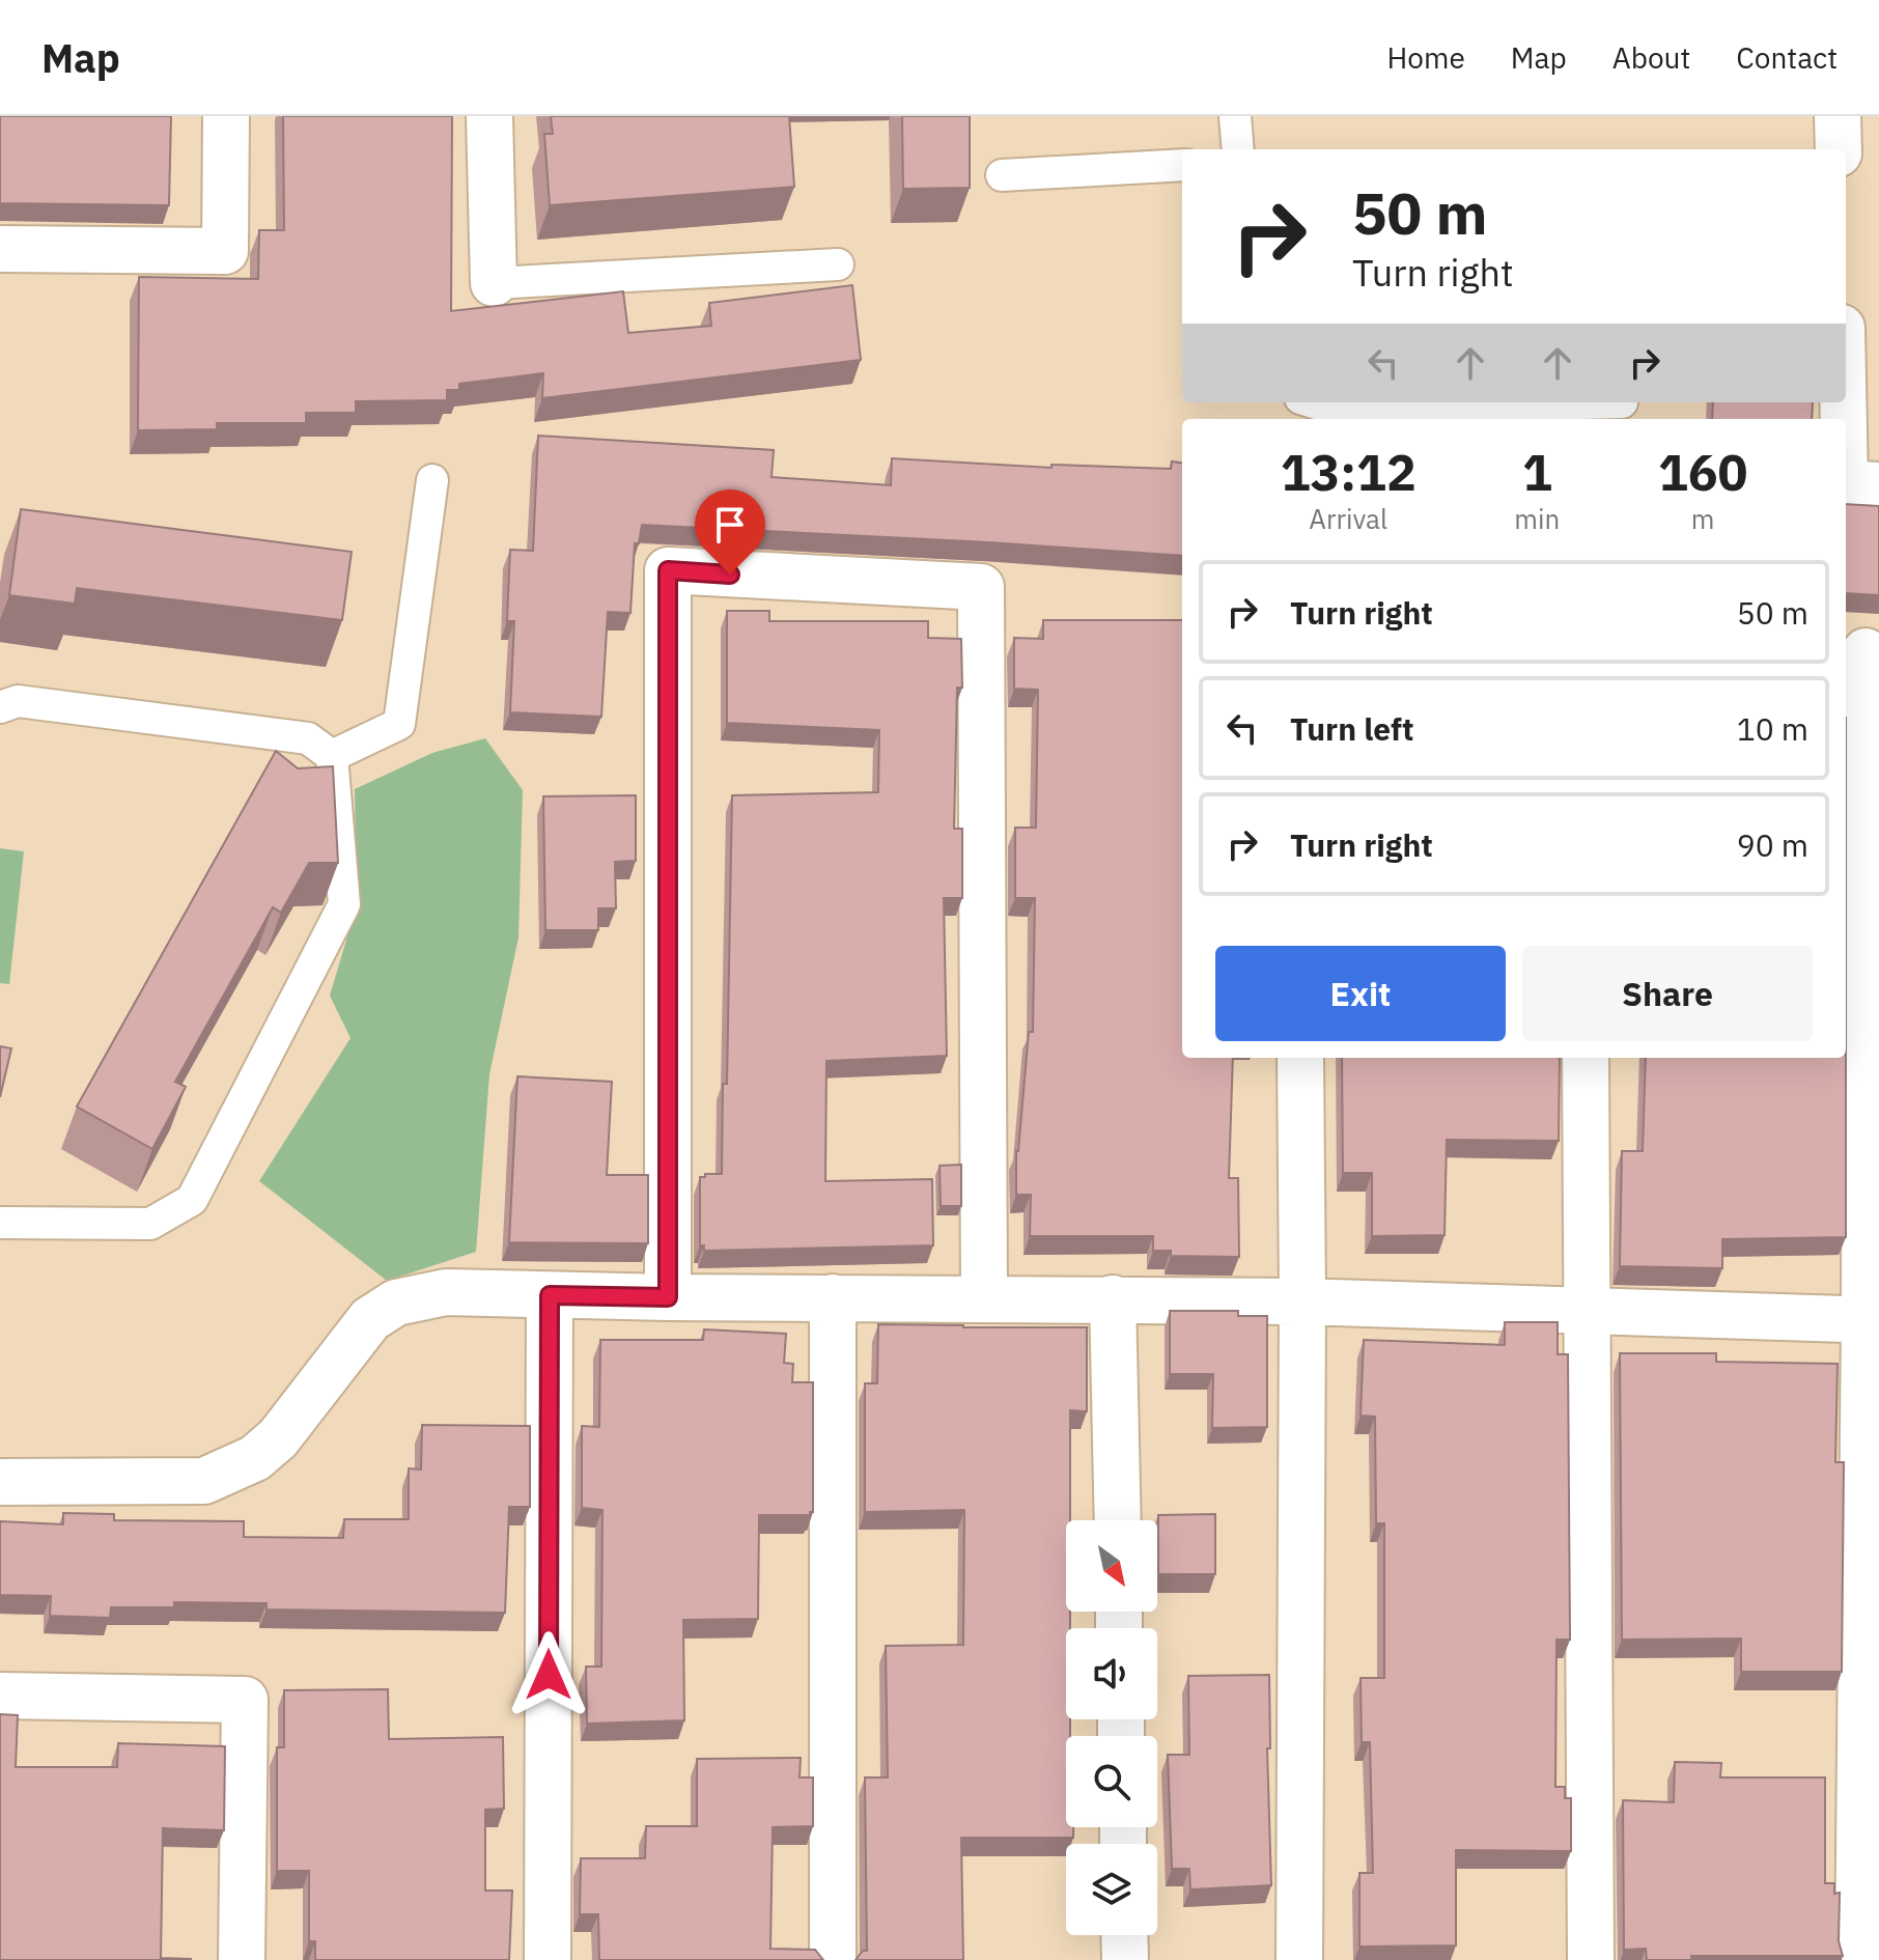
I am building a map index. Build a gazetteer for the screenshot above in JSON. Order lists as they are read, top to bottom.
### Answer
{
  "north": "bottom right",
  "page": {
    "header": "Map",
    "nav": [
      "Home",
      "Map",
      "About",
      "Contact"
    ],
    "turn": ["50 m", "Turn right"],
    "eta": [
      "13:12",
      "Arrival",
      "1",
      "min",
      "160",
      "m"
    ],
    "list": [
      {
        "name": "Turn right",
        "value": "50 m"
      },
      {
        "name": "Turn left",
        "value": "10 m"
      },
      {
        "name": "Turn right",
        "value": "90 m"
      }
    ],
    "buttons": ["Exit", "Share"]
  }
}
